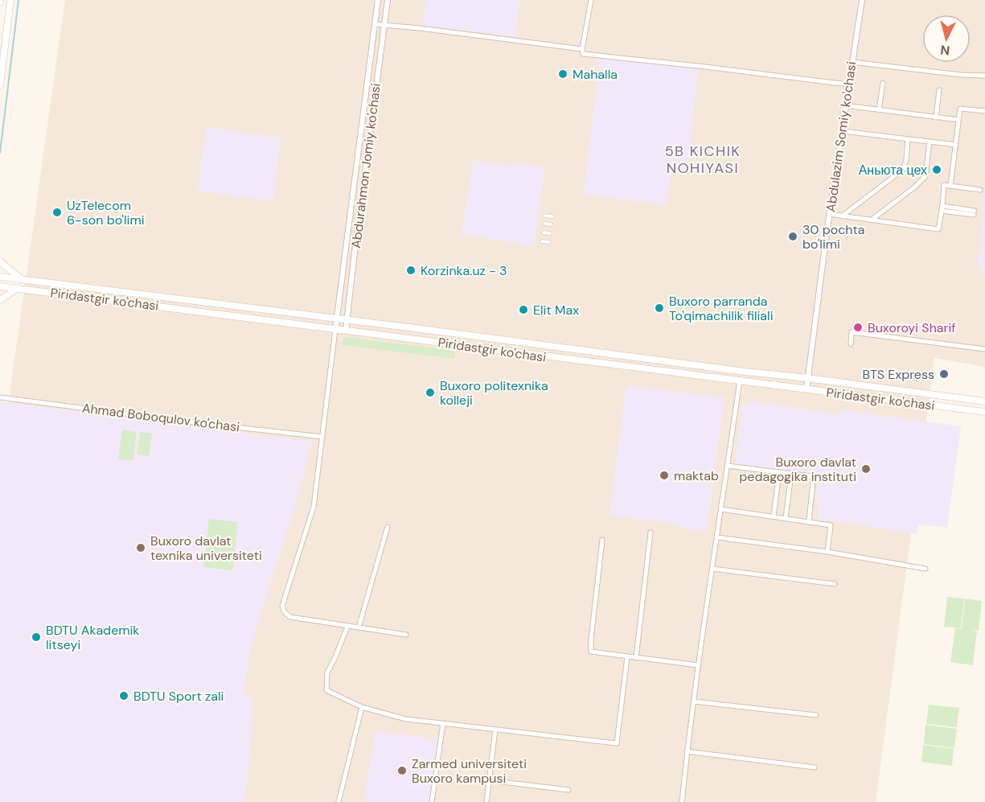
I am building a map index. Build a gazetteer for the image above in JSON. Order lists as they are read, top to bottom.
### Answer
{
  "streets": {
    "main road": ["Piridastgir ko'chasi"],
    "street": ["Abdulazim Somiy ko'chasi", "Abdurahmon Jomiy ko'chasi", "Ahmad Boboqulov ko'chasi"]
  },
  "crossings": [
    ["Abdulazim Somiy ko'chasi", "Piridastgir ko'chasi"],
    ["Abdurahmon Jomiy ko'chasi", "Piridastgir ko'chasi"]
  ],
  "districts": ["5B KICHIK NOHIYASI"],
  "places": [
    "Mahalla",
    "Аньюта цех",
    "UzTelecom 6-son bo'limi",
    "30 pochta bo'limi",
    "Korzinka.uz - 3",
    "Buxoro parranda To'qimachilik filiali",
    "Elit Max",
    "Buxoroyi Sharif",
    "BTS Express",
    "Buxoro politexnika kolleji",
    "Buxoro davlat pedagogika instituti",
    "maktab",
    "Buxoro davlat texnika universiteti",
    "BDTU Akademik litseyi",
    "BDTU Sport zali",
    "Zarmed universiteti Buxoro kampusi"
  ],
  "north": "bottom"
}
